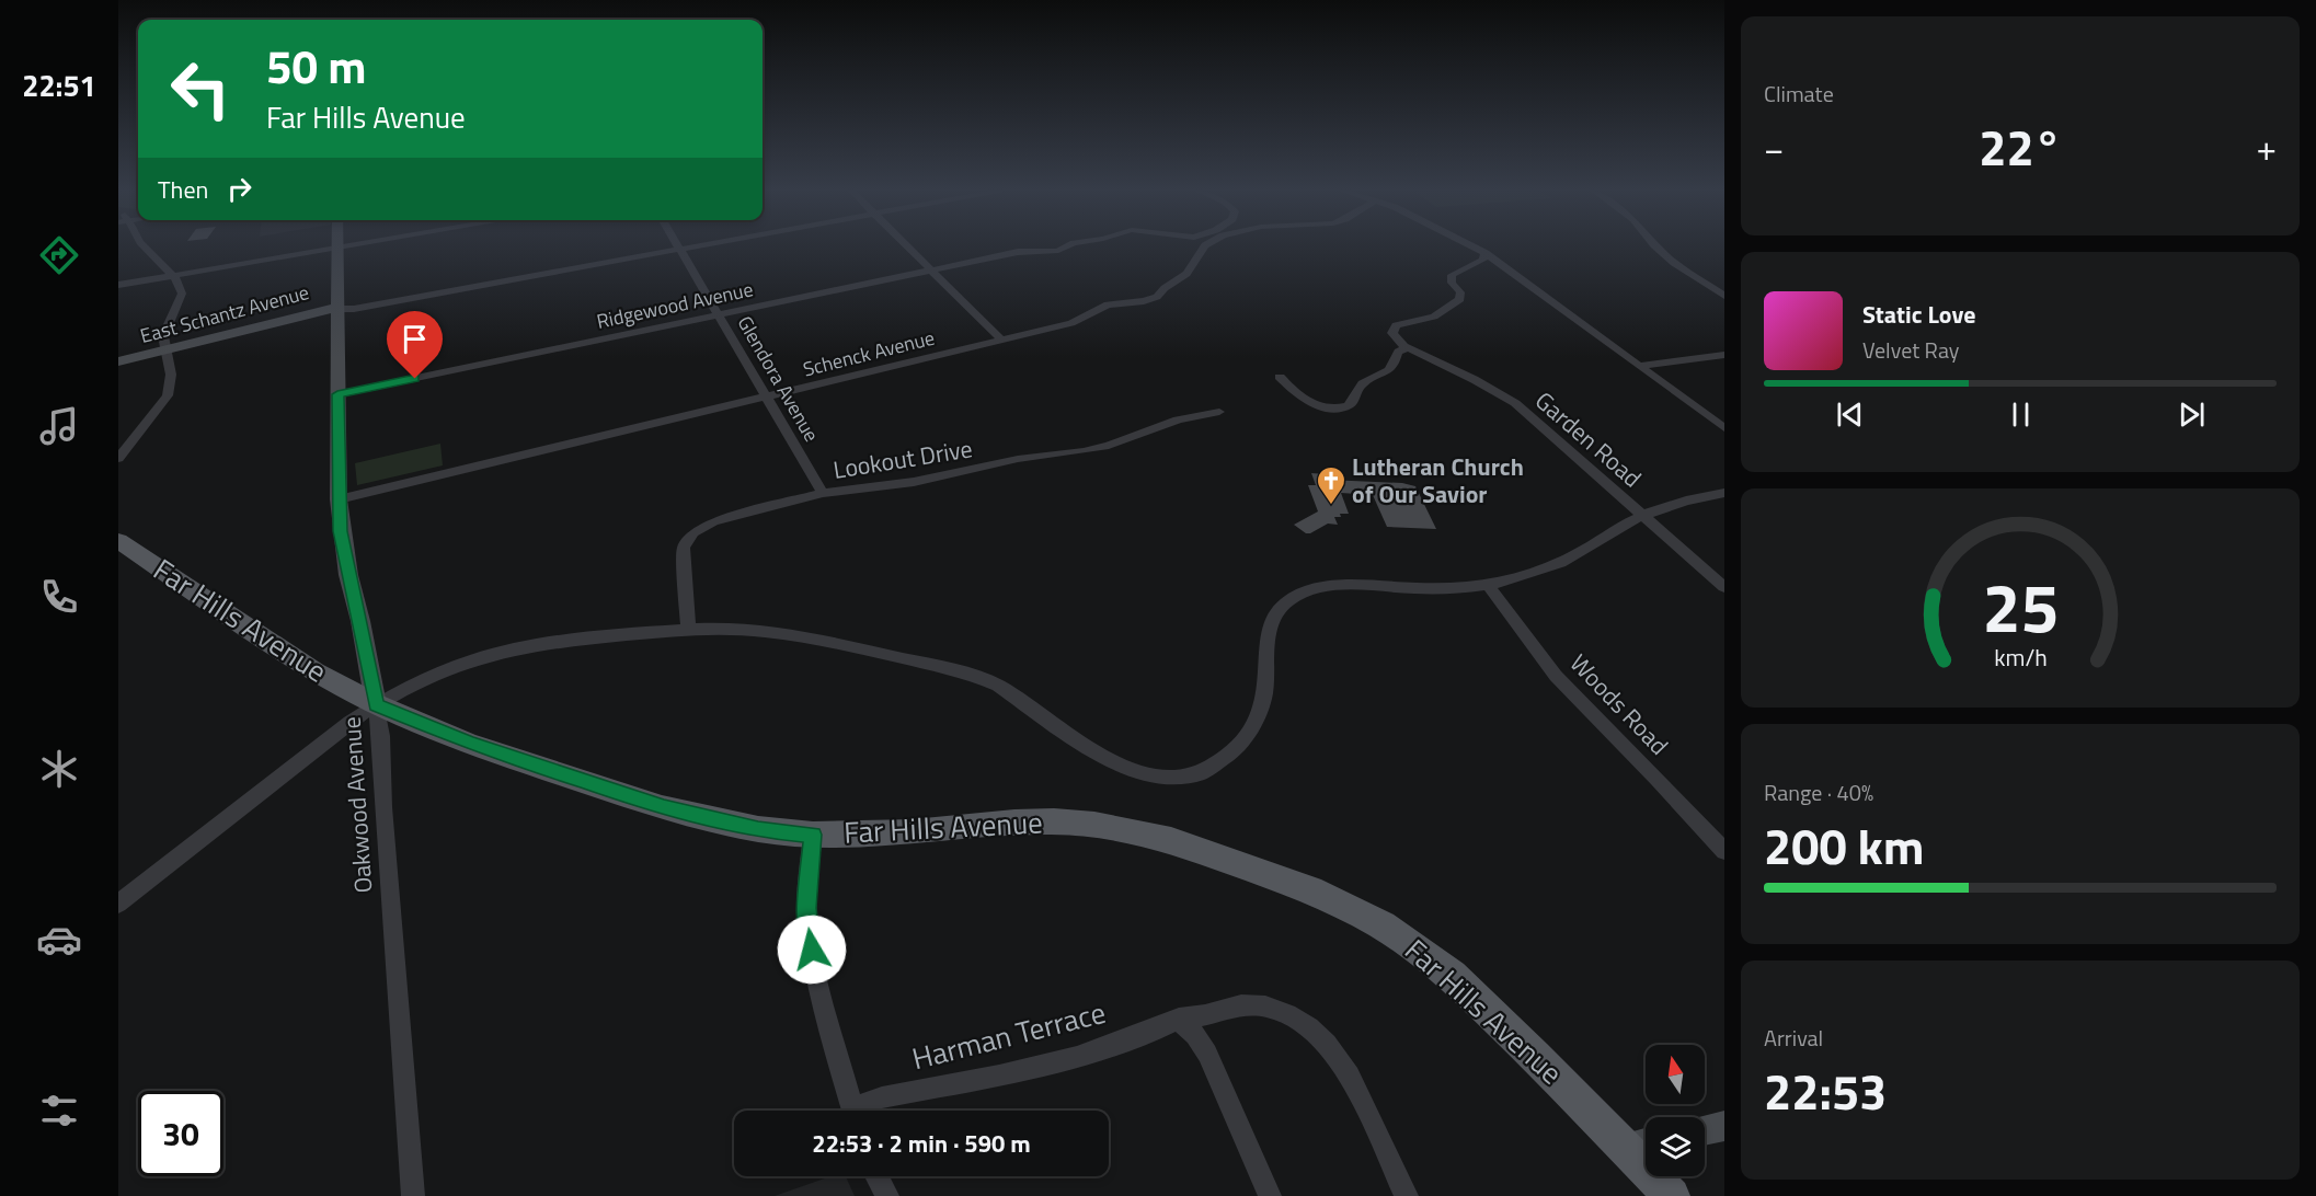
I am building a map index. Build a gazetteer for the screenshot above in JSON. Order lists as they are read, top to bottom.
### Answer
{
  "streets": {
    "main road": ["Far Hills Avenue"],
    "street": [
      "Ridgewood Avenue",
      "East Schantz Avenue",
      "Schenck Avenue",
      "Glendora Avenue",
      "Garden Road",
      "Lookout Drive",
      "Woods Road",
      "Oakwood Avenue",
      "Harman Terrace"
    ]
  },
  "crossings": [
    ["Ridgewood Avenue", "Glendora Avenue"],
    ["Ridgewood Avenue", "Oakwood Avenue"],
    ["East Schantz Avenue", "Glendora Avenue"],
    ["East Schantz Avenue", "Oakwood Avenue"],
    ["Schenck Avenue", "Glendora Avenue"],
    ["Schenck Avenue", "Oakwood Avenue"],
    ["Glendora Avenue", "Lookout Drive"],
    ["Far Hills Avenue", "Oakwood Avenue"]
  ],
  "places": {
    "church": ["Lutheran Church of Our Savior"]
  },
  "north": "top",
  "page": {
    "tabs": "22:51",
    "tile": [
      "Climate",
      ["Range · 40%", "200 km"],
      ["Arrival", "22:53"]
    ],
    "turn": ["50 m", "Far Hills Avenue"],
    "heat": ["−", "22°", "+"],
    "then": "Then",
    "song": ["Static Love", "Velvet Ray"],
    "limit": "30",
    "trip": "22:53 · 2 min · 590 m",
    "gauge": ["25", "km/h"]
  }
}
